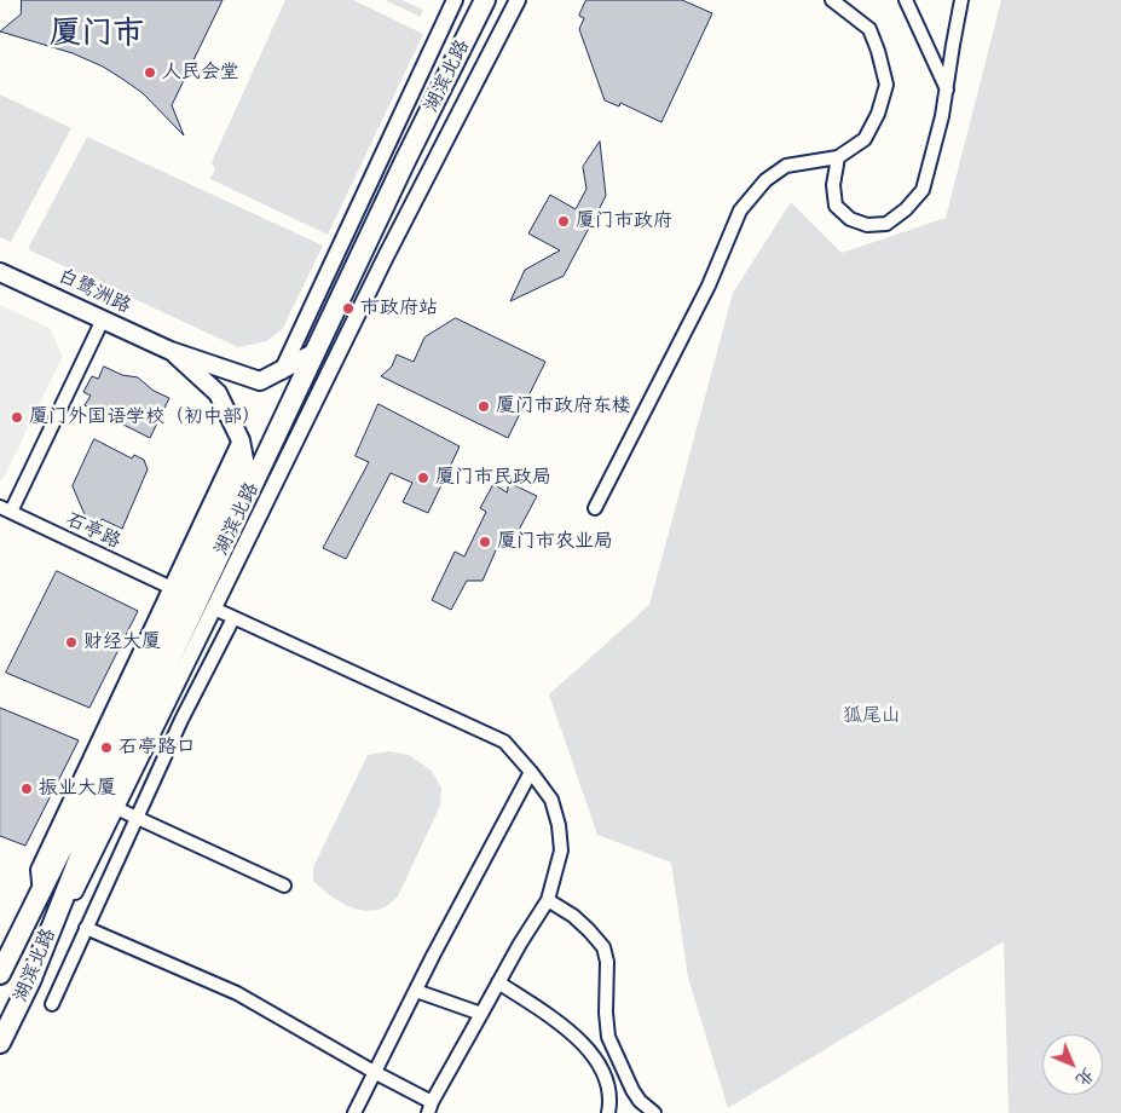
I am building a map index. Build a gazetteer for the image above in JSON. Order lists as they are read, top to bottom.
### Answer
{
  "streets": {
    "main road": ["湖滨北路", "白鹭洲路"],
    "street": ["石亭路"]
  },
  "crossings": [
    ["湖滨北路", "白鹭洲路"]
  ],
  "districts": ["厦门市"],
  "parks": ["狐尾山"],
  "places": [
    "人民会堂",
    "厦门市政府",
    "市政府站",
    "厦门市政府东楼",
    "厦门外国语学校（初中部）",
    "厦门市民政局",
    "厦门市农业局",
    "财经大厦",
    "石亭路口",
    "振业大厦"
  ],
  "north": "bottom right"
}
